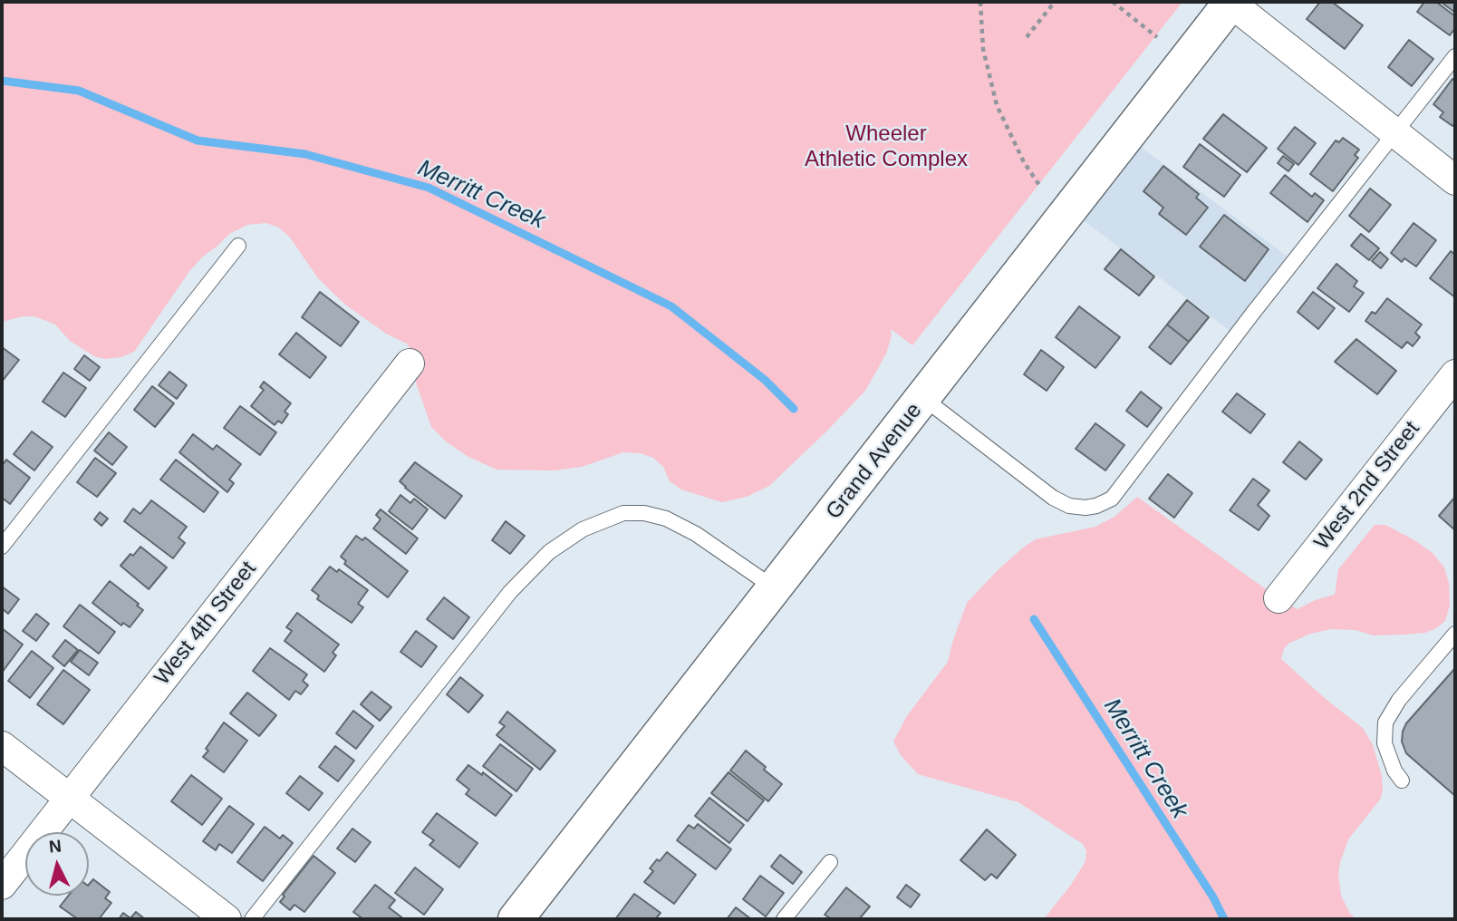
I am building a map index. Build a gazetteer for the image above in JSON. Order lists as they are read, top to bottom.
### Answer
{
  "streets": {
    "main road": ["Grand Avenue"],
    "street": ["West 2nd Street", "West 4th Street"]
  },
  "water": ["Merritt Creek"],
  "parks": ["Wheeler Athletic Complex"],
  "north": "top"
}
